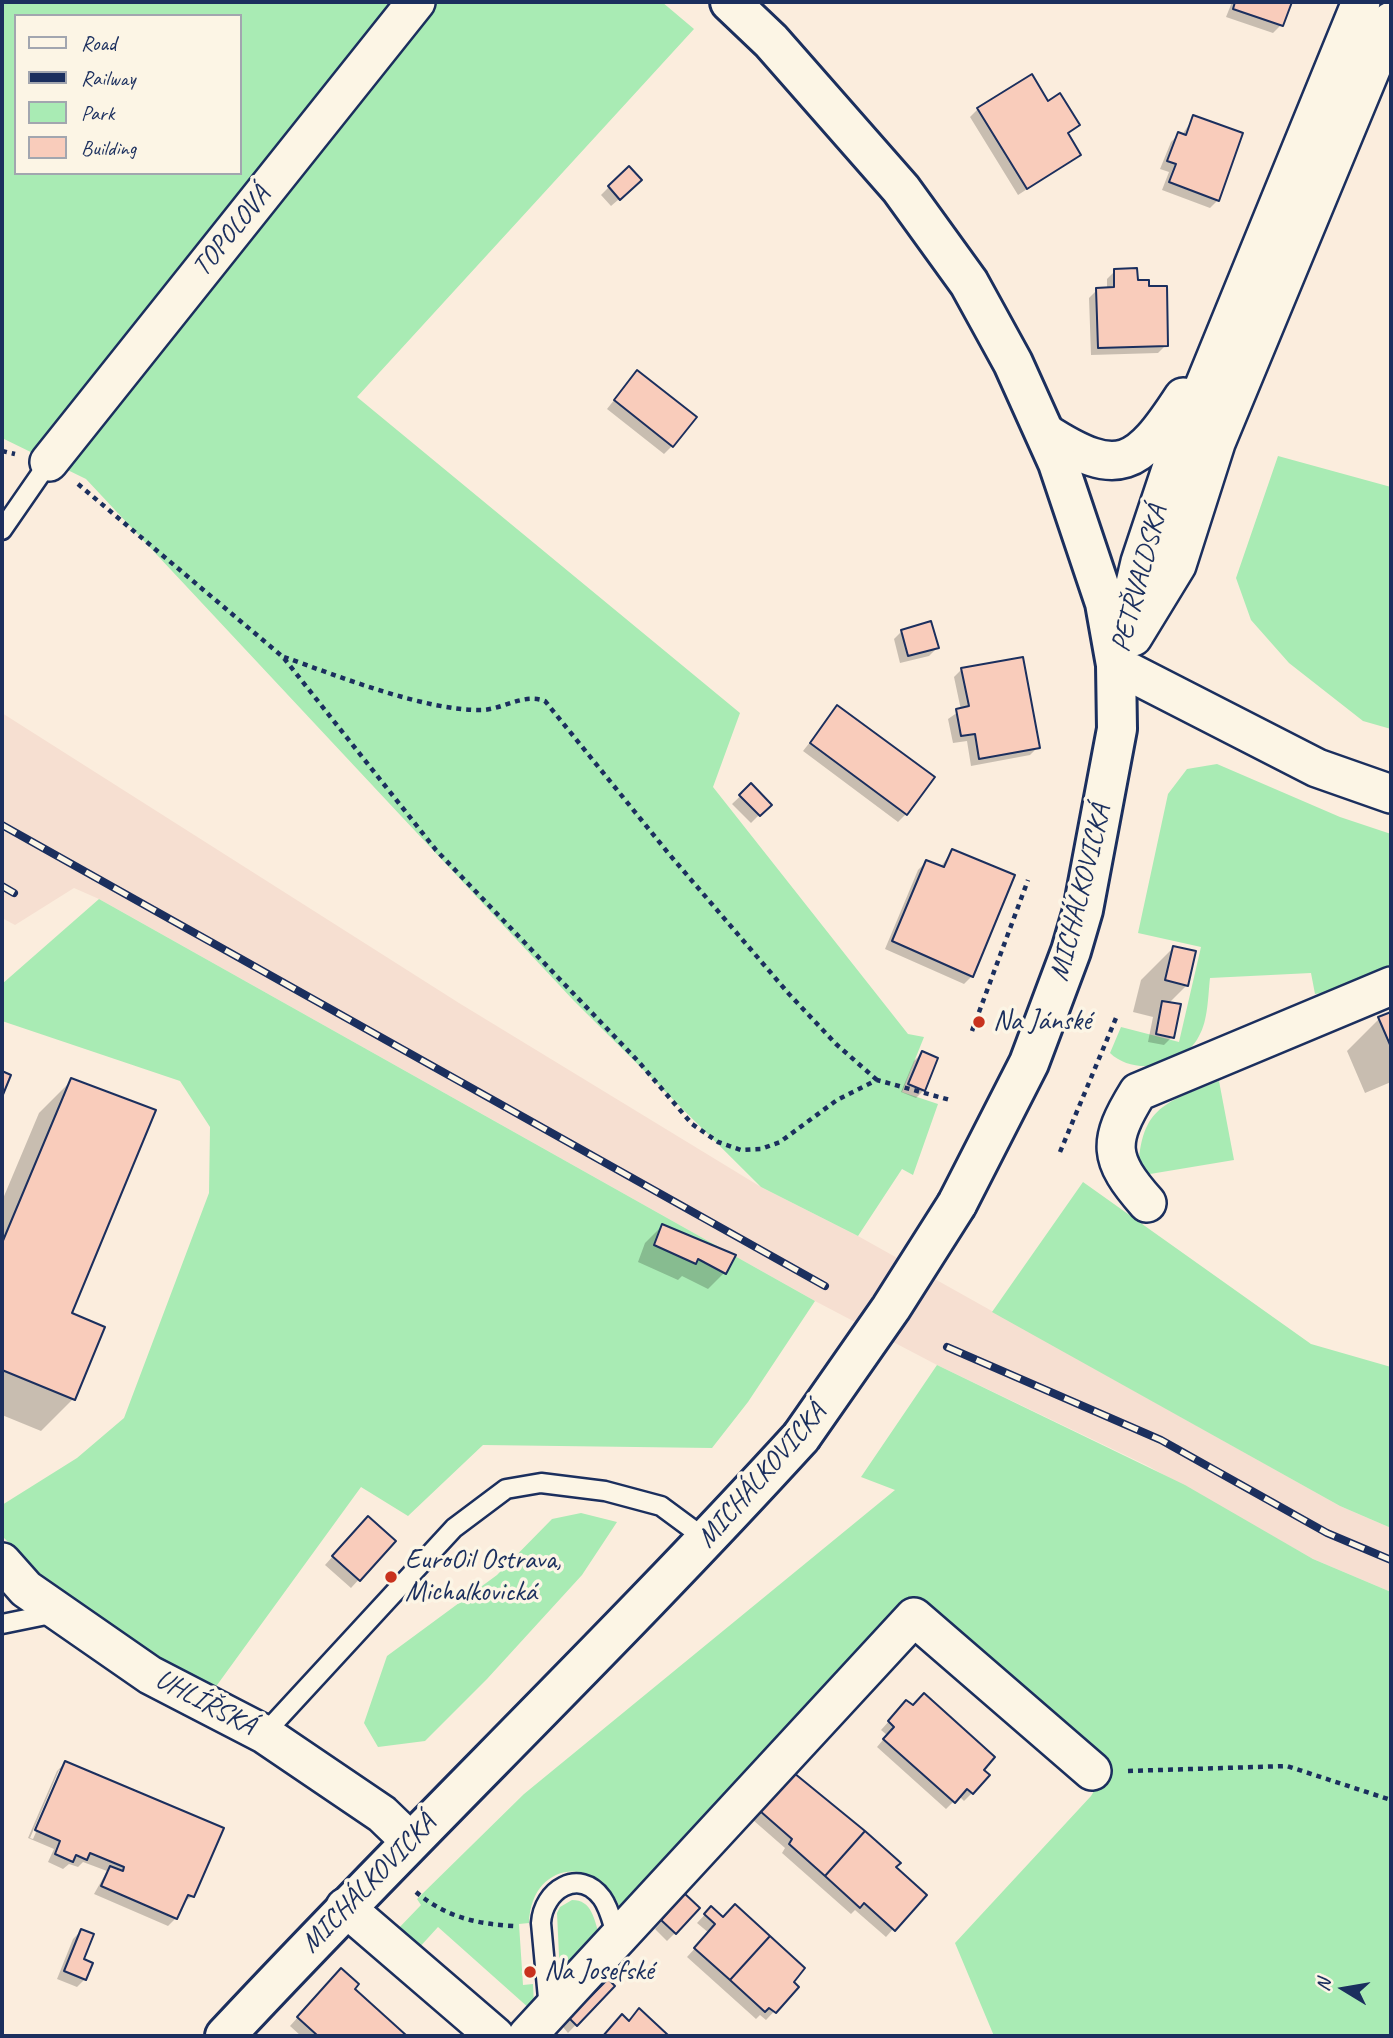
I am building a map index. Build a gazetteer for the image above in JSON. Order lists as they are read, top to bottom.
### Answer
{
  "streets": {
    "street": [
      "TOPOLOVÁ",
      "PETŘVALDSKÁ",
      "MICHÁLKOVICKÁ",
      "UHLÍŘSKÁ"
    ]
  },
  "crossings": [
    ["PETŘVALDSKÁ", "MICHÁLKOVICKÁ"],
    ["MICHÁLKOVICKÁ", "UHLÍŘSKÁ"]
  ],
  "places": ["Na Jánské", "EuroOil Ostrava, Michalkovická", "Na Josefské"],
  "legend": [
    "Road",
    "Railway",
    "Park",
    "Building"
  ],
  "north": "left"
}
